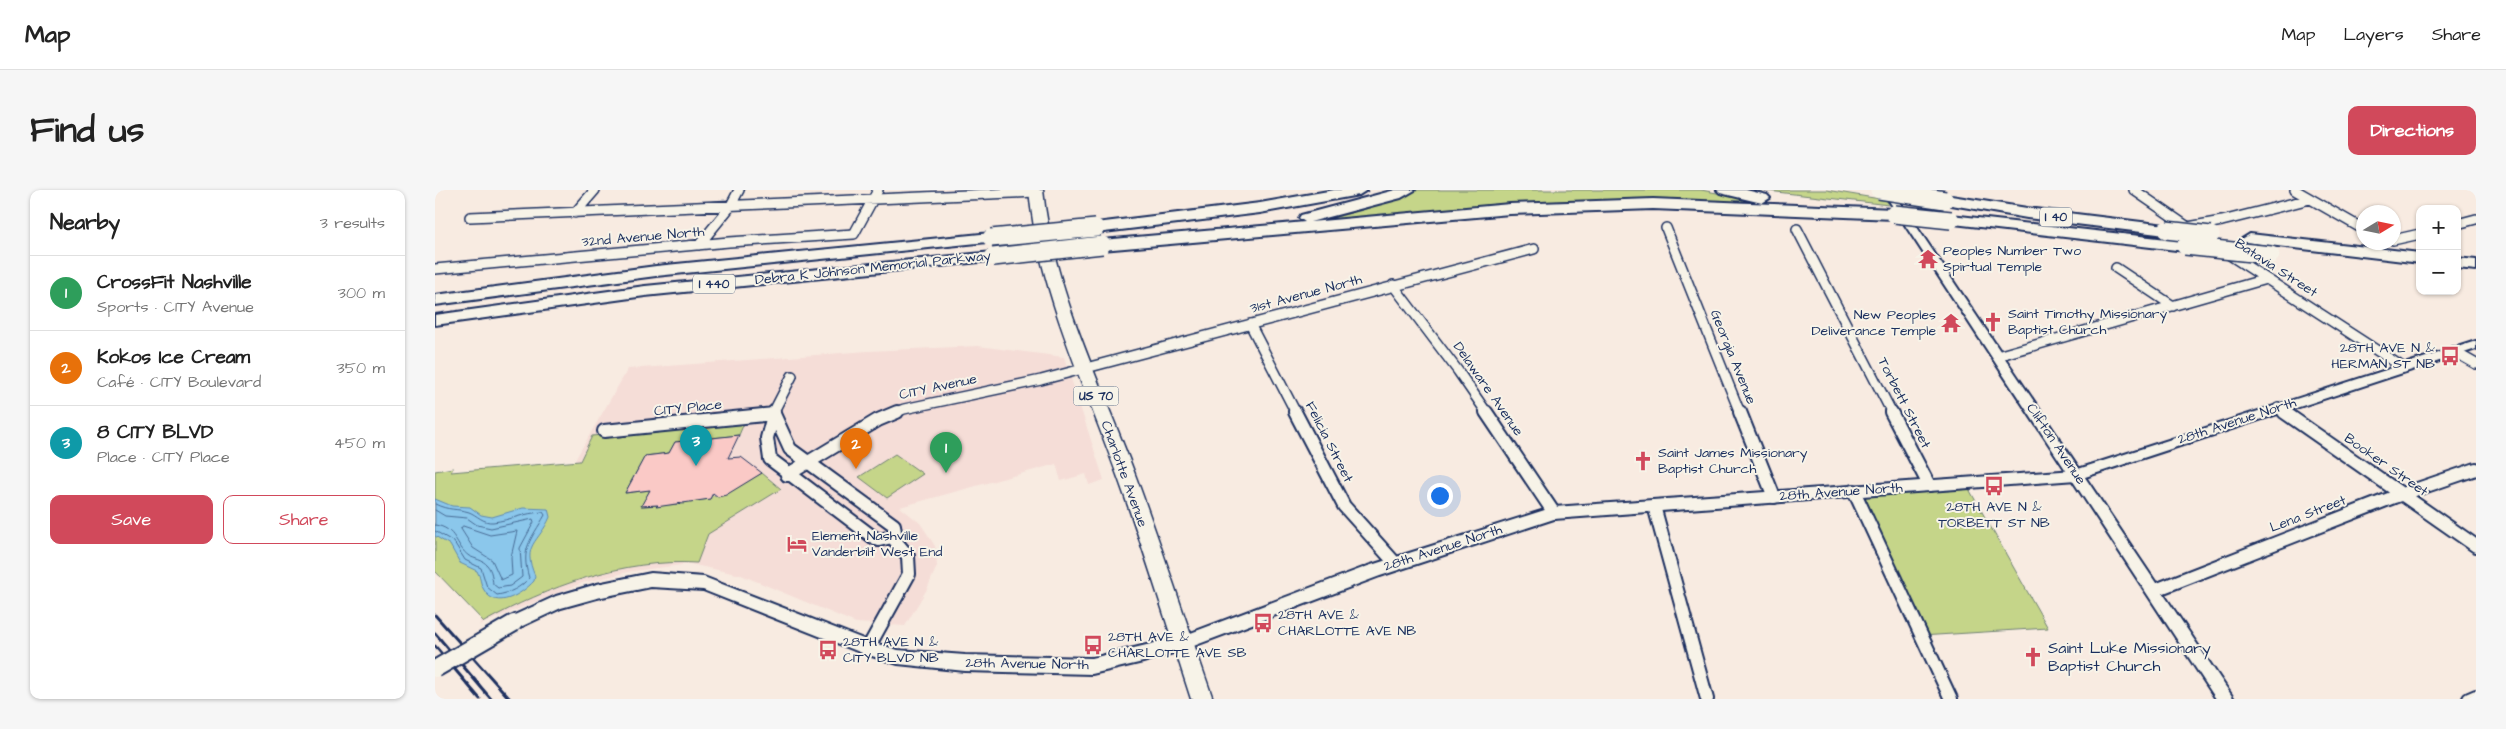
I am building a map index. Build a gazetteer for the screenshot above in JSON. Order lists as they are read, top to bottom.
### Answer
{
  "streets": {
    "highway": ["I 40", "Debra K Johnson Memorial Parkway", "I 440"],
    "main road": ["US 70", "28th Avenue North", "Charlotte Avenue"],
    "street": [
      "32nd Avenue North",
      "Batavia Street",
      "31st Avenue North",
      "Georgia Avenue",
      "C1TY Avenue",
      "Delaware Avenue",
      "Torbett Street",
      "C1TY Place",
      "Felicia Street",
      "Clifton Avenue",
      "Booker Street",
      "Lena Street"
    ]
  },
  "crossings": [
    ["Batavia Street", "28th Avenue North"],
    ["31st Avenue North", "C1TY Avenue"],
    ["31st Avenue North", "Delaware Avenue"],
    ["31st Avenue North", "Felicia Street"],
    ["31st Avenue North", "Charlotte Avenue"],
    ["Georgia Avenue", "28th Avenue North"],
    ["C1TY Avenue", "Charlotte Avenue"],
    ["Delaware Avenue", "28th Avenue North"],
    ["Torbett Street", "28th Avenue North"],
    ["28th Avenue North", "Felicia Street"],
    ["28th Avenue North", "Clifton Avenue"],
    ["28th Avenue North", "Booker Street"],
    ["28th Avenue North", "Charlotte Avenue"],
    ["Clifton Avenue", "Lena Street"],
    ["Booker Street", "Lena Street"]
  ],
  "places": {
    "temple": ["Peoples Number Two Spirtual Temple", "New Peoples Deliverance Temple"],
    "church": ["Saint Timothy Missionary Baptist Church", "Saint James Missionary Baptist Church", "Saint Luke Missionary Baptist Church"],
    "bus stop": [
      "28TH AVE N & HERMAN ST NB",
      "28TH AVE N & TORBETT ST NB",
      "28TH AVE & CHARLOTTE AVE NB",
      "28TH AVE & CHARLOTTE AVE SB",
      "28TH AVE N & CITY BLVD NB"
    ],
    "hotel": ["Element Nashville Vanderbilt West End"]
  },
  "north": "right",
  "page": {
    "header": "Map",
    "nav": ["Map", "Layers", "Share"],
    "title": "Find us",
    "buttons": [
      "Directions",
      ["Save", "Share"]
    ],
    "heading": ["Nearby", "3 results"],
    "map_buttons": ["+", "−"],
    "list": [
      {
        "mark": "1",
        "name": "CrossFit Nashville",
        "note": "Sports · C1TY Avenue",
        "value": "300 m"
      },
      {
        "mark": "2",
        "name": "Kokos Ice Cream",
        "note": "Café · C1TY Boulevard",
        "value": "350 m"
      },
      {
        "mark": "3",
        "name": "8 C1TY BLVD",
        "note": "Place · C1TY Place",
        "value": "450 m"
      }
    ],
    "pins": ["3", "2", "1"]
  }
}
